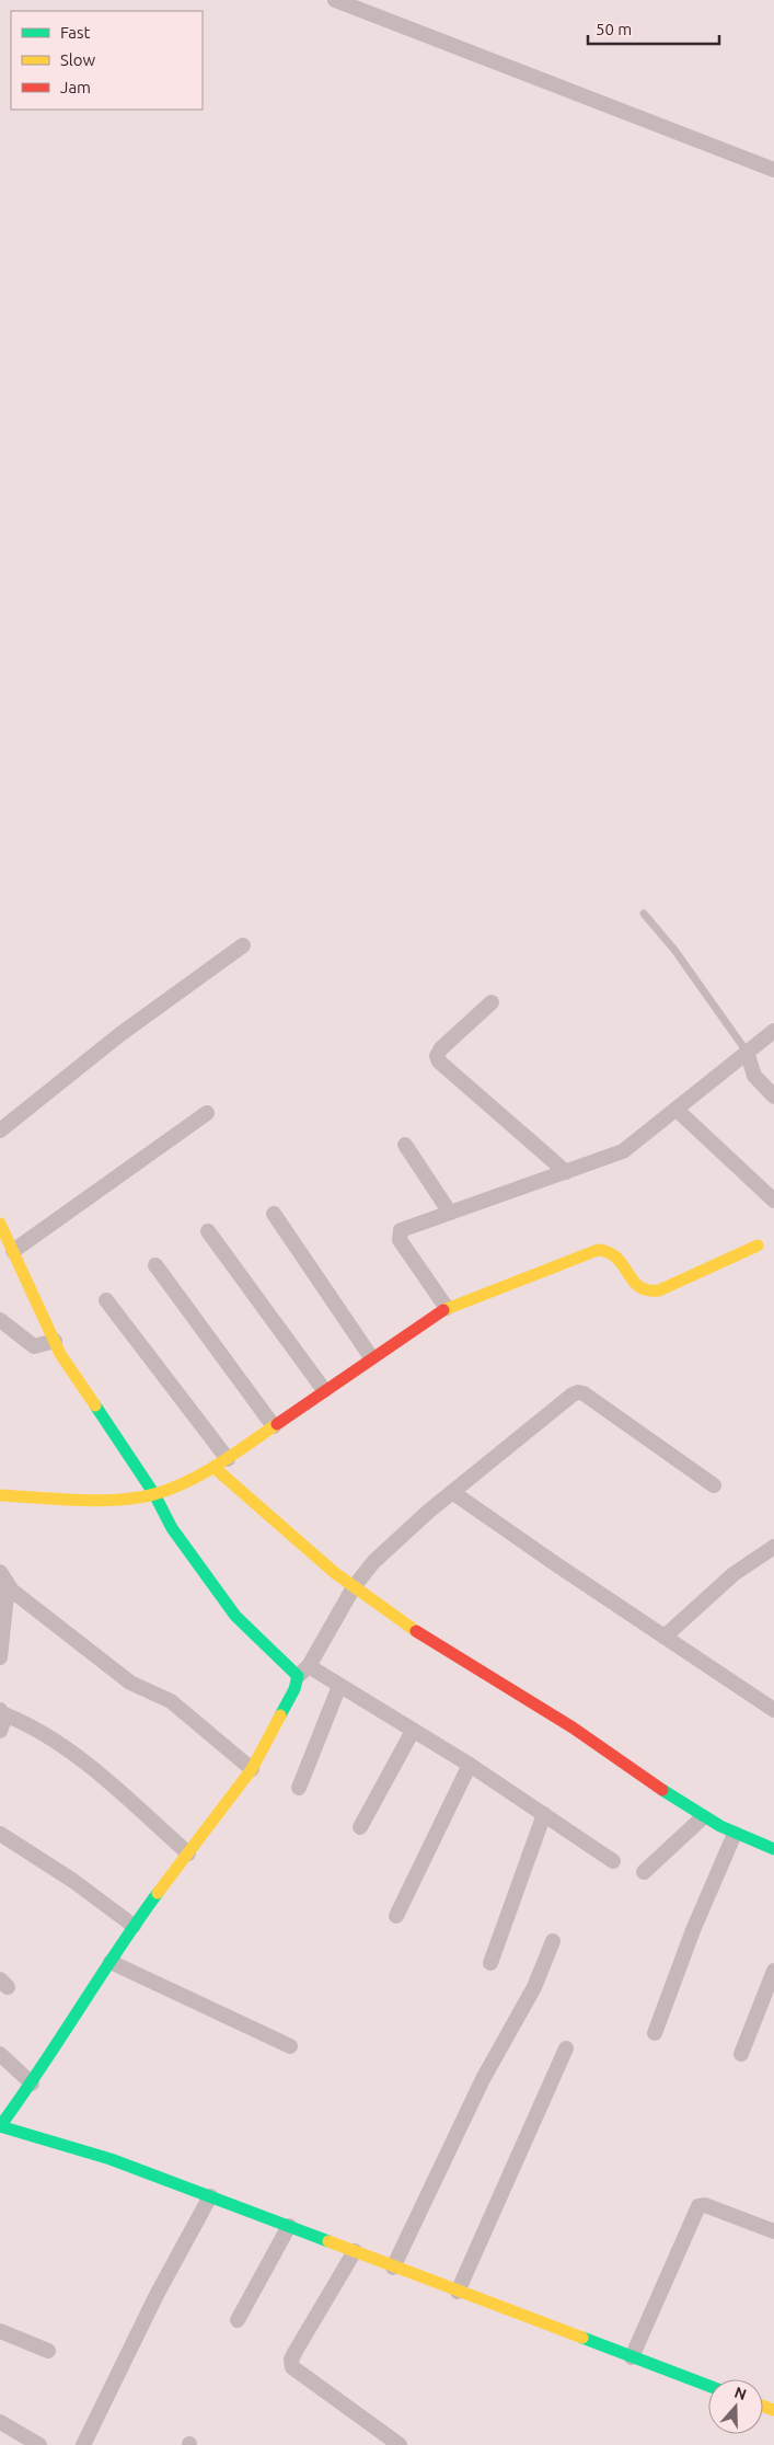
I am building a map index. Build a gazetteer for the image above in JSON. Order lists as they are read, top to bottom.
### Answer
{
  "legend": ["Fast", "Slow", "Jam"],
  "scale_bar": "50 m",
  "north": "top"
}
